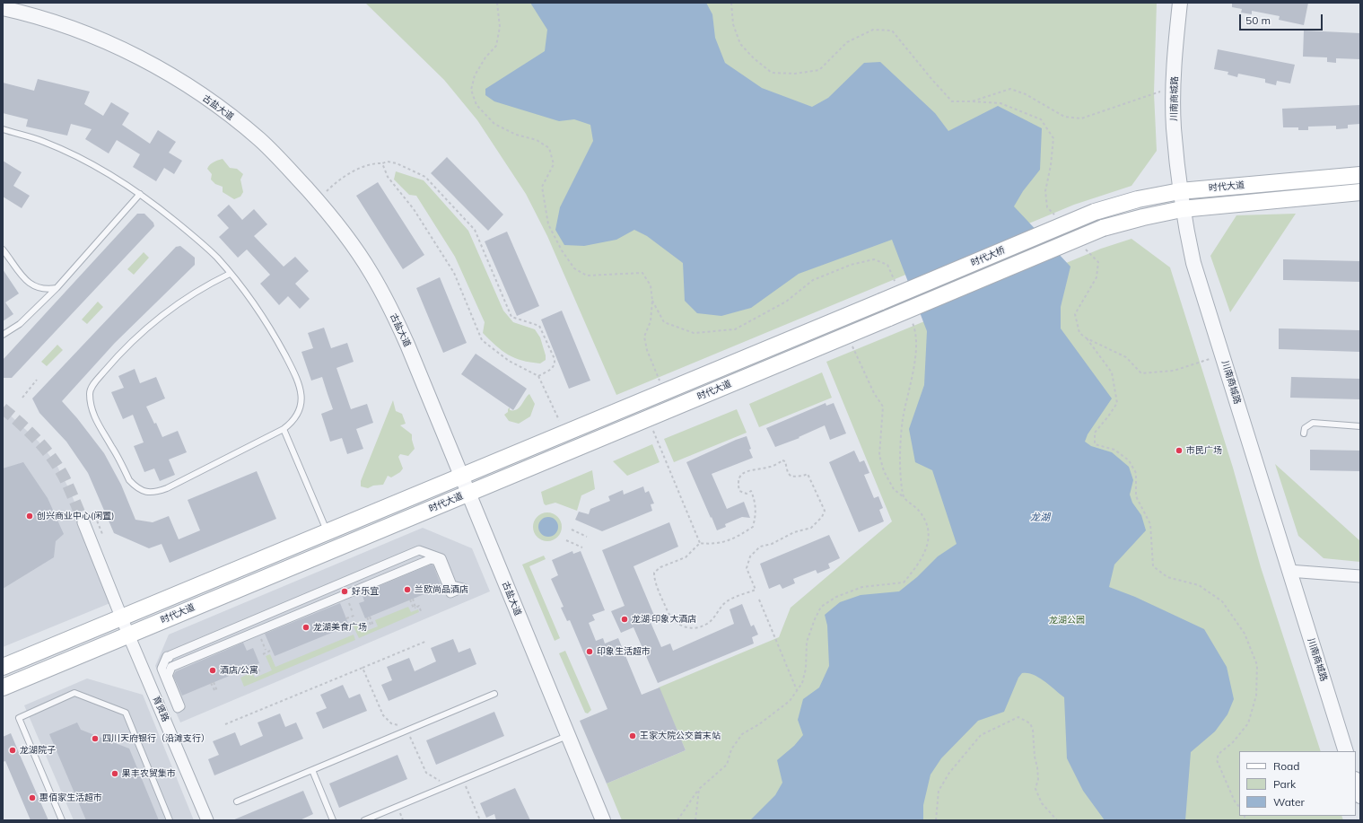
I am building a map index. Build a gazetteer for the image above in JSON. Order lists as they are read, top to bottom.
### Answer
{
  "streets": {
    "main road": ["时代大道", "时代大桥"],
    "street": ["川南商城路", "古盐大道", "育贤路"]
  },
  "crossings": [
    ["川南商城路", "时代大道"],
    ["古盐大道", "时代大道"],
    ["时代大道", "时代大桥"],
    ["时代大道", "育贤路"]
  ],
  "water": ["龙湖"],
  "parks": ["龙湖公园"],
  "places": [
    "市民广场",
    "创兴商业中心(闲置)",
    "兰欧尚品酒店",
    "好乐宜",
    "龙湖·印象大酒店",
    "龙湖美食广场",
    "印象生活超市",
    "酒店/公寓",
    "王家大院公交首末站",
    "四川天府银行（沿滩支行）",
    "龙湖院子",
    "果丰农贸集市",
    "惠佰家生活超市"
  ],
  "legend": ["Road", "Park", "Water"],
  "scale_bar": "50 m"
}
